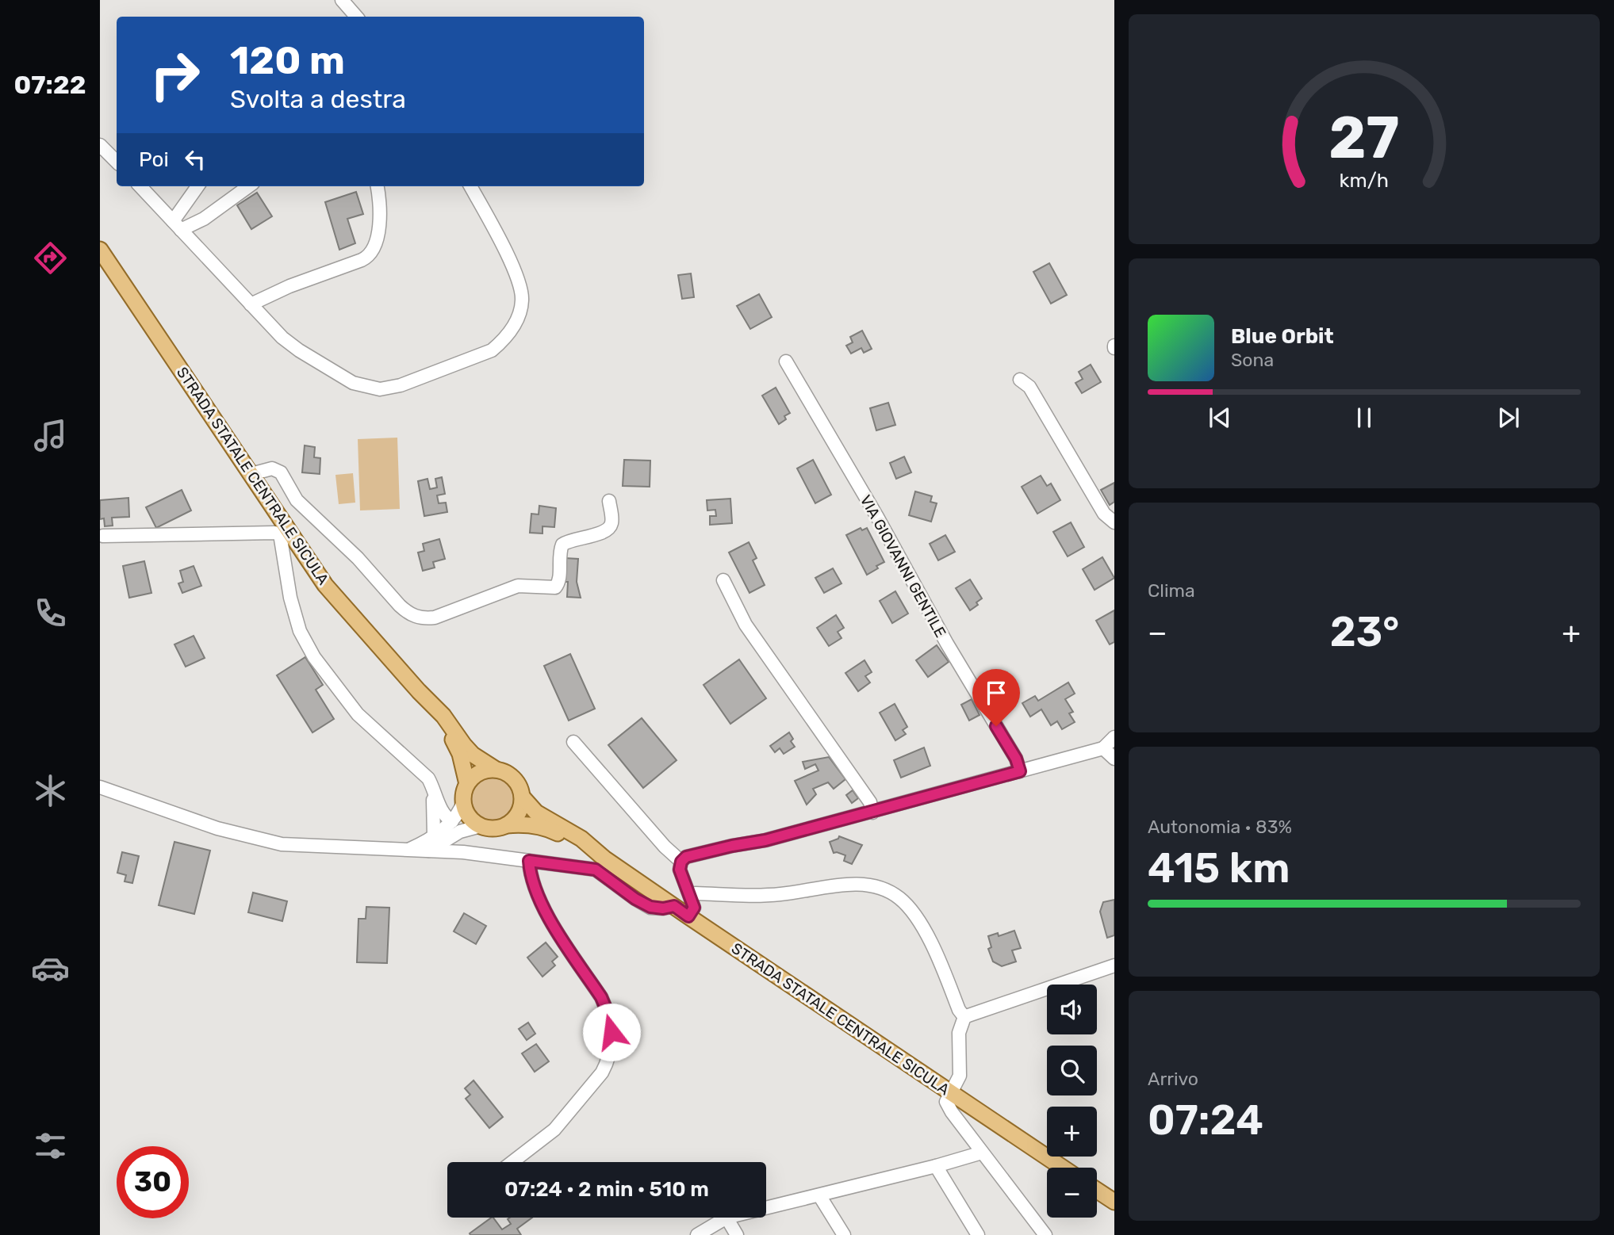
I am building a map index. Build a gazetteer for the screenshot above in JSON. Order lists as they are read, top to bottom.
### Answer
{
  "streets": {
    "main road": ["STRADA STATALE CENTRALE SICULA"],
    "street": ["VIA GIOVANNI GENTILE"]
  },
  "page": {
    "tabs": "07:22",
    "turn": ["120 m", "Svolta a destra"],
    "then": "Poi",
    "song": ["Blue Orbit", "Sona"],
    "tile": [
      "Clima",
      ["Autonomia · 83%", "415 km"],
      ["Arrivo", "07:24"]
    ],
    "heat": ["−", "23°", "+"],
    "map_buttons": ["+", "−"],
    "limit": "30",
    "trip": "07:24 · 2 min · 510 m",
    "gauge": ["27", "km/h"]
  }
}
